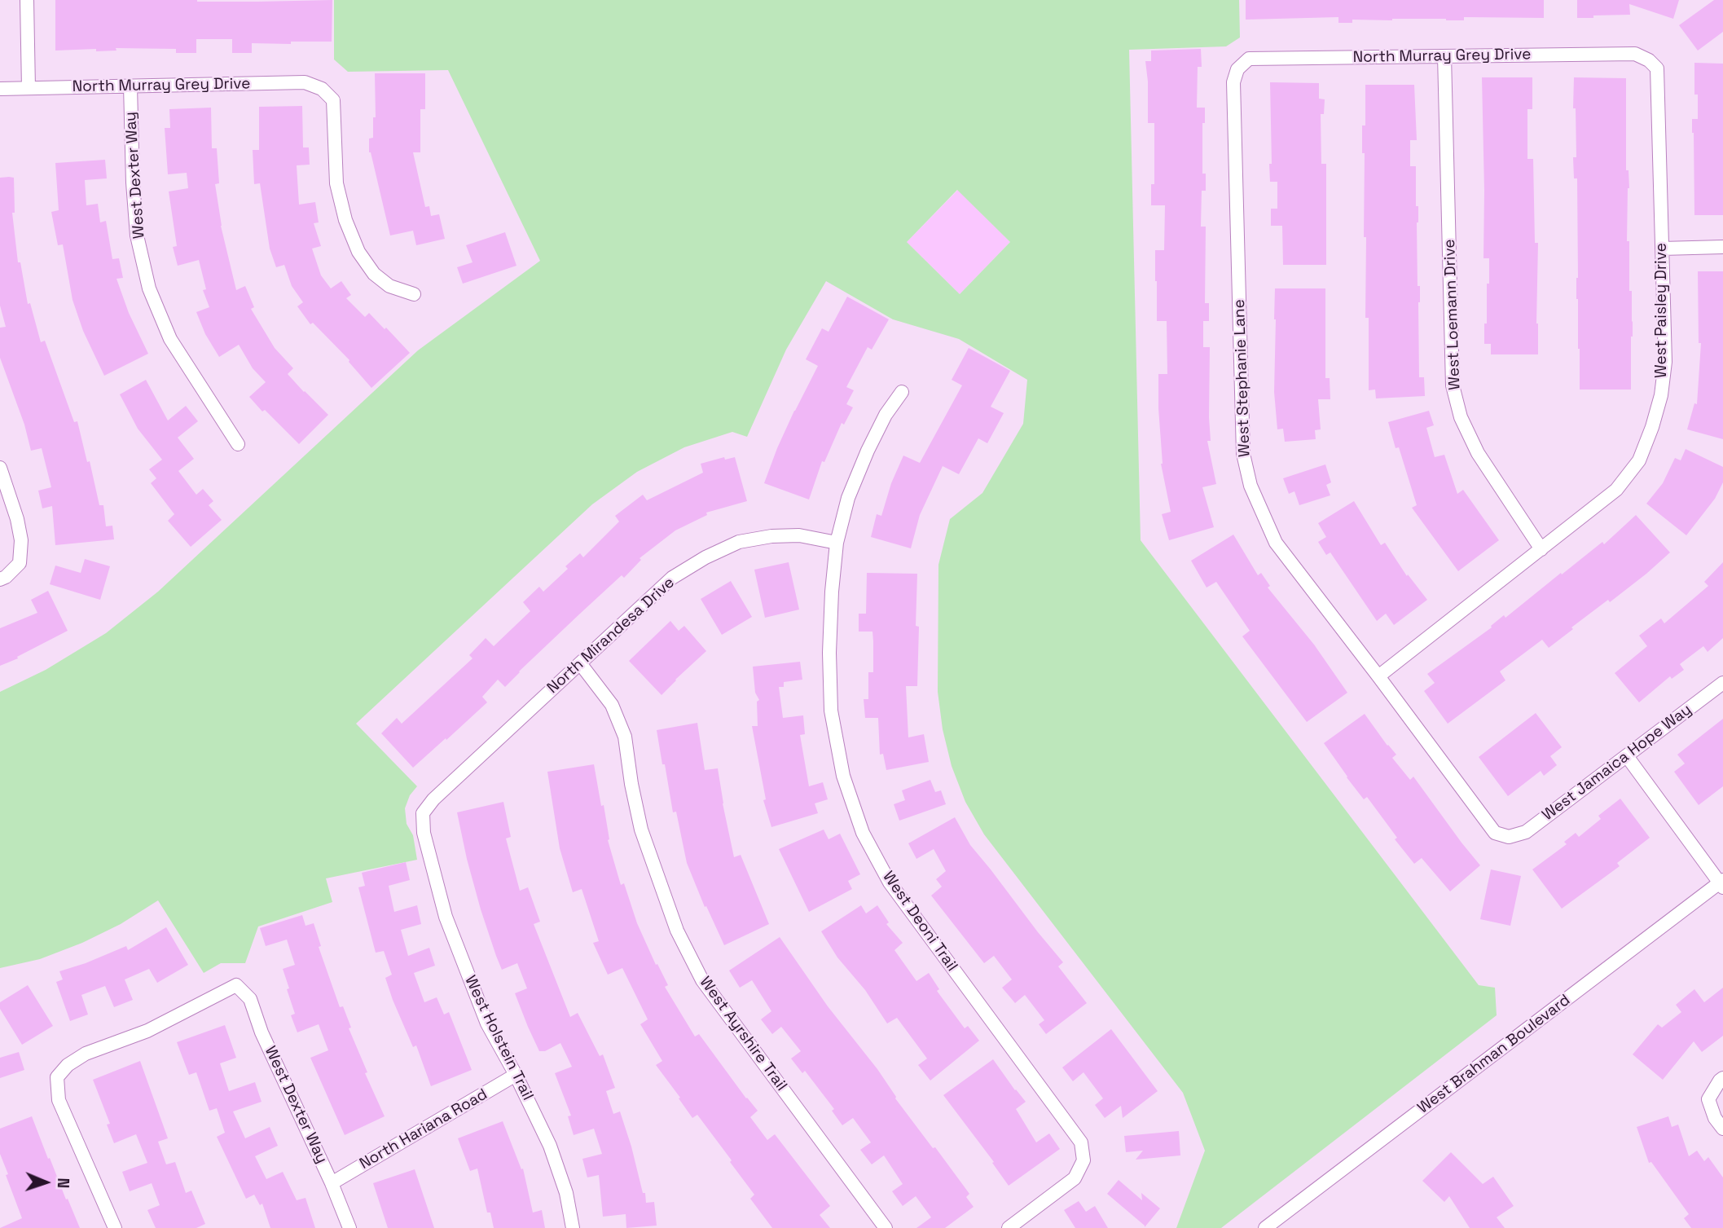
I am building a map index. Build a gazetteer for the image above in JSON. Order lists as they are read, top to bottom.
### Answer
{
  "streets": {
    "street": [
      "North Murray Grey Drive",
      "West Dexter Way",
      "West Paisley Drive",
      "West Loemann Drive",
      "West Stephanie Lane",
      "North Mirandesa Drive",
      "West Jamaica Hope Way",
      "West Deoni Trail",
      "West Ayrshire Trail",
      "West Holstein Trail",
      "West Brahman Boulevard",
      "North Hariana Road"
    ]
  },
  "crossings": [
    ["North Murray Grey Drive", "West Dexter Way"],
    ["North Murray Grey Drive", "West Paisley Drive"],
    ["North Murray Grey Drive", "West Loemann Drive"],
    ["North Murray Grey Drive", "West Stephanie Lane"],
    ["West Dexter Way", "North Hariana Road"],
    ["West Paisley Drive", "West Loemann Drive"],
    ["West Paisley Drive", "West Stephanie Lane"],
    ["West Stephanie Lane", "West Jamaica Hope Way"],
    ["North Mirandesa Drive", "West Deoni Trail"],
    ["North Mirandesa Drive", "West Ayrshire Trail"],
    ["North Mirandesa Drive", "West Holstein Trail"],
    ["West Holstein Trail", "North Hariana Road"]
  ],
  "north": "right"
}
